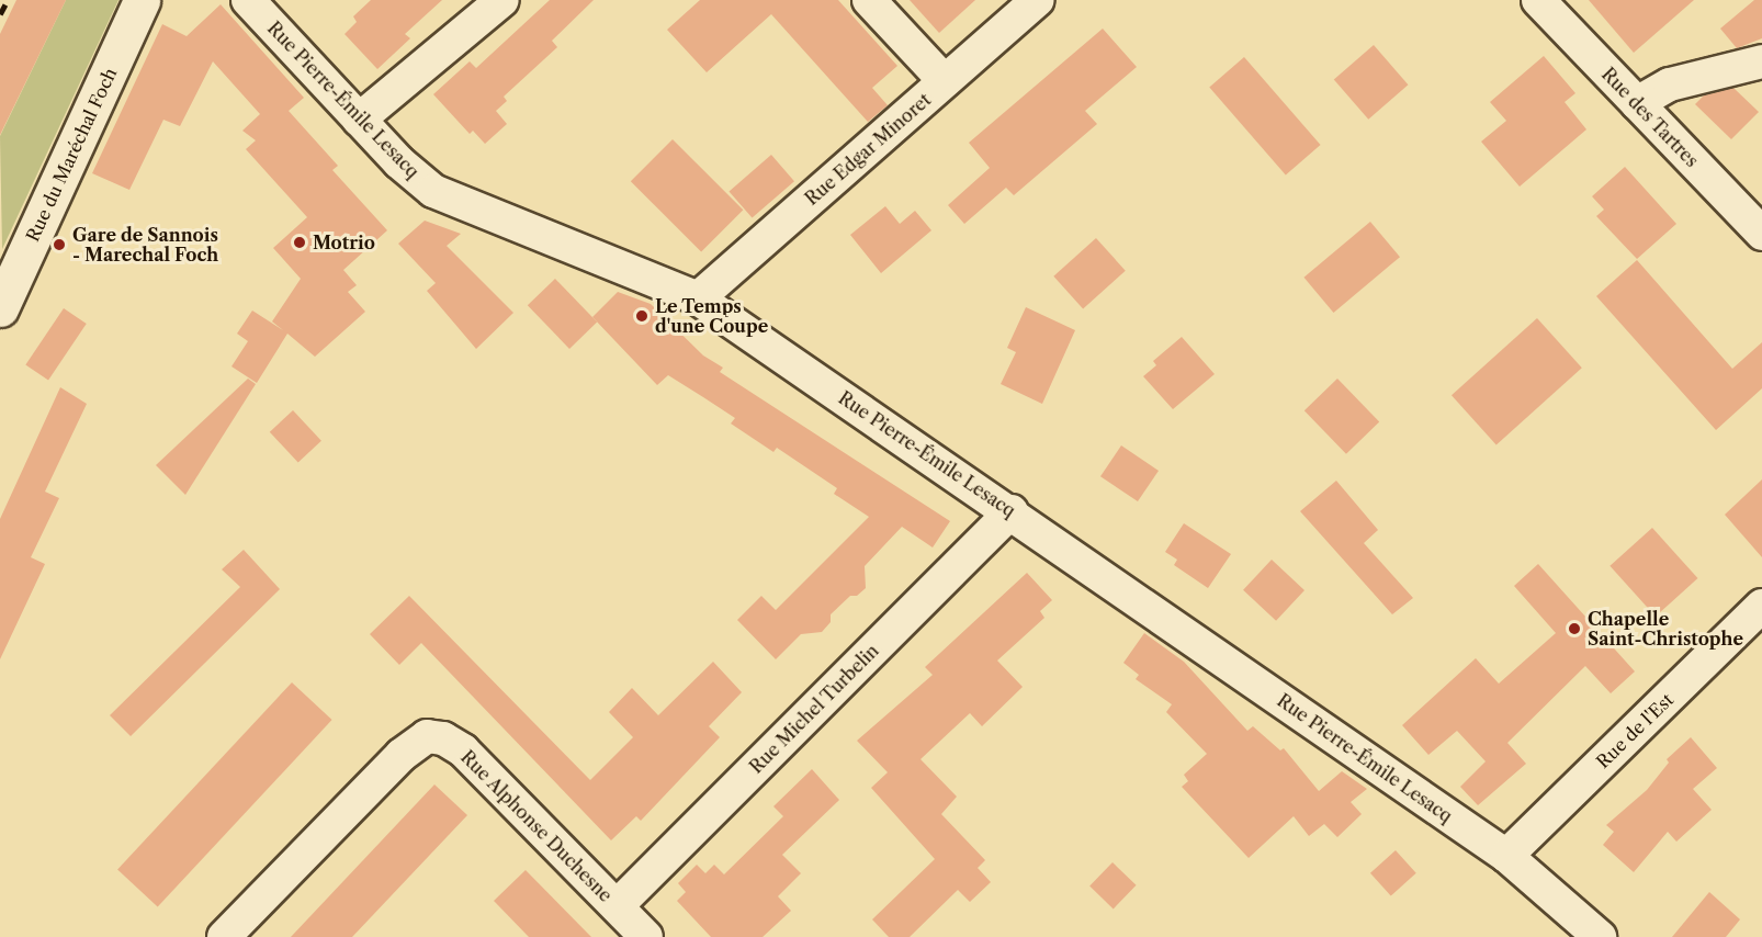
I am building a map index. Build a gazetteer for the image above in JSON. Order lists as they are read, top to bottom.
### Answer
{
  "streets": {
    "street": [
      "Rue Pierre-Émile Lesacq",
      "Rue des Tartres",
      "Rue Edgar Minoret",
      "Rue du Maréchal Foch",
      "Rue Michel Turbelin",
      "Rue de l'Est",
      "Rue Alphonse Duchesne"
    ]
  },
  "crossings": [
    ["Rue Pierre-Émile Lesacq", "Rue Edgar Minoret"],
    ["Rue Pierre-Émile Lesacq", "Rue Michel Turbelin"],
    ["Rue Pierre-Émile Lesacq", "Rue de l'Est"],
    ["Rue Michel Turbelin", "Rue Alphonse Duchesne"]
  ],
  "places": [
    "Motrio",
    "Gare de Sannois - Marechal Foch",
    "Le Temps d'une Coupe",
    "Chapelle Saint-Christophe"
  ]
}
